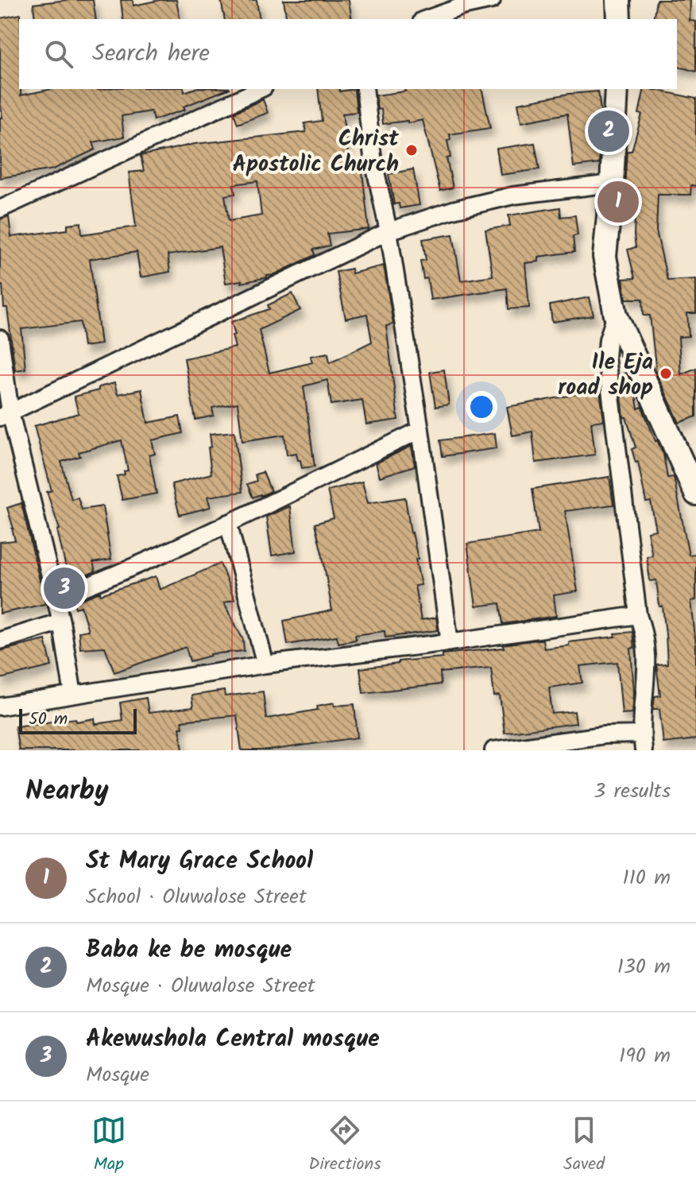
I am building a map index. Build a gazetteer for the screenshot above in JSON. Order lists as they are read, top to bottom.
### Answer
{
  "places": ["Christ Apostolic Church", "Ile Eja road shop"],
  "scale_bar": "50 m",
  "page": {
    "search": "Search here",
    "pins": ["2", "1", "3"],
    "scale": "50 m",
    "heading": ["Nearby", "3 results"],
    "list": [
      {
        "mark": "1",
        "name": "St Mary Grace School",
        "note": "School · Oluwalose Street",
        "value": "110 m"
      },
      {
        "mark": "2",
        "name": "Baba ke be mosque",
        "note": "Mosque · Oluwalose Street",
        "value": "130 m"
      },
      {
        "mark": "3",
        "name": "Akewushola Central mosque",
        "note": "Mosque",
        "value": "190 m"
      }
    ],
    "nav": ["Map", "Directions", "Saved"]
  }
}
